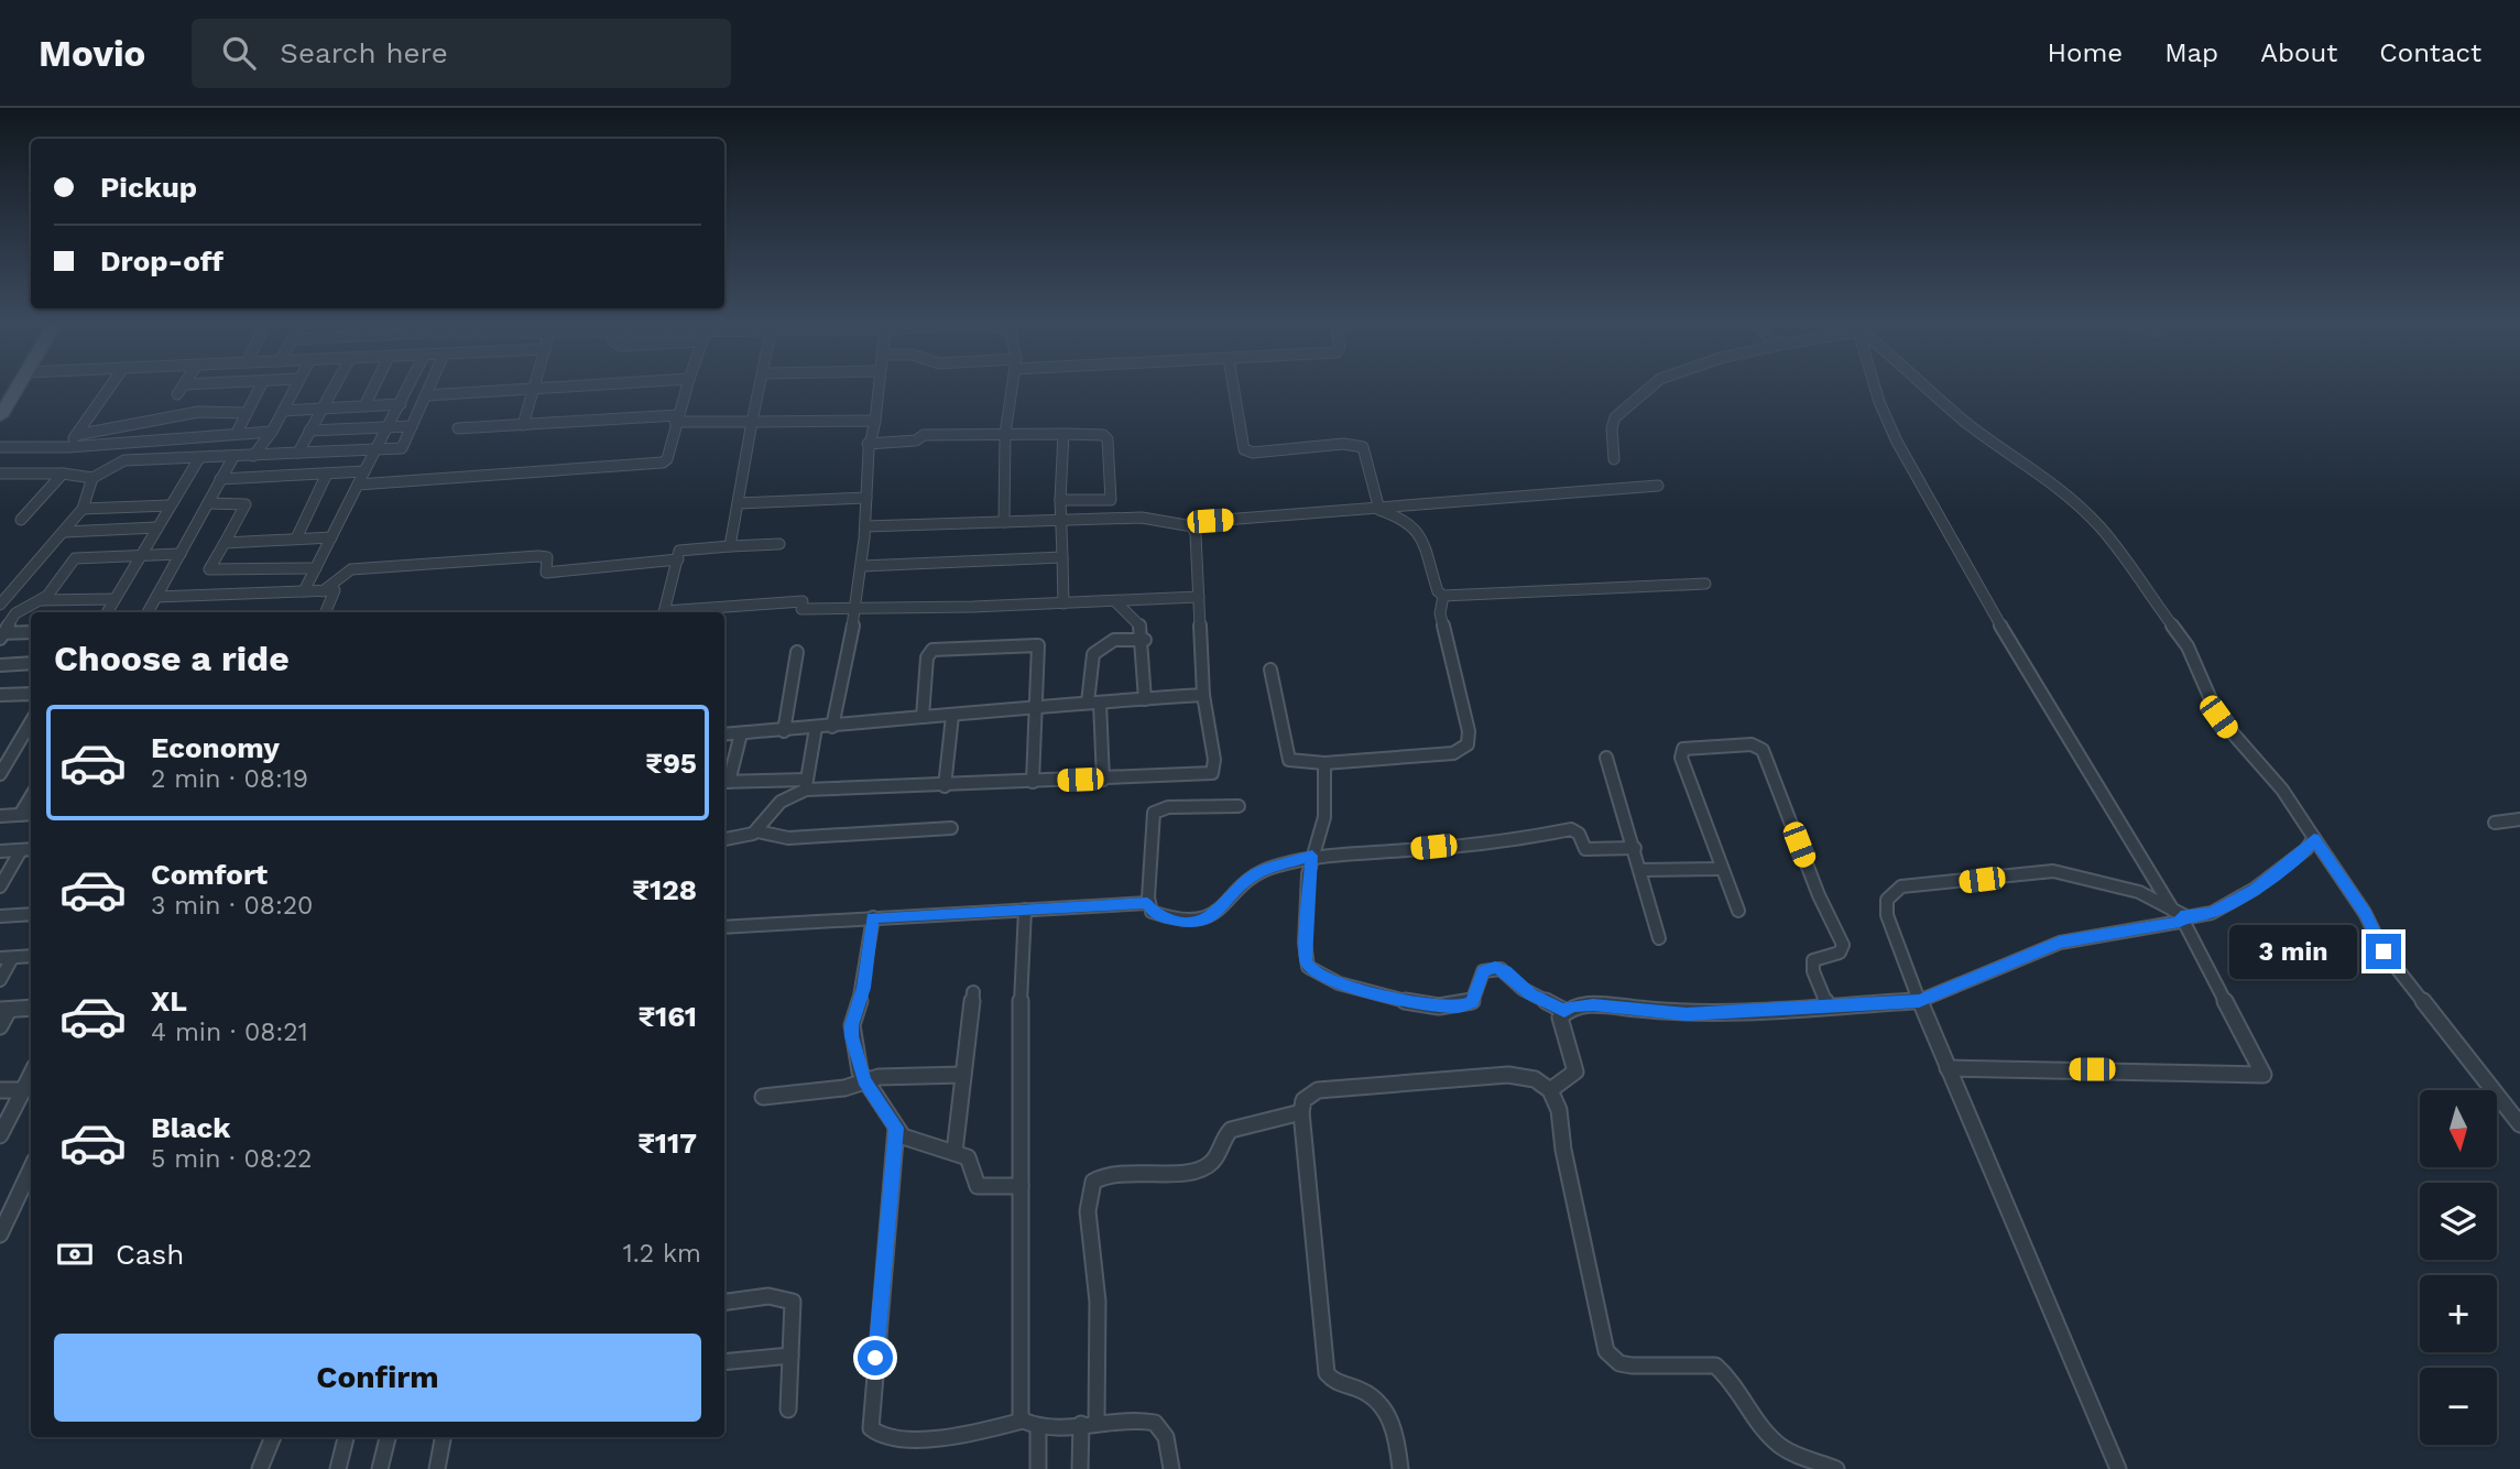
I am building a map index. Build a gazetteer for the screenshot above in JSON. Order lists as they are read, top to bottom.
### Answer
{
  "north": "bottom",
  "page": {
    "header": "Movio",
    "search": "Search here",
    "nav": [
      "Home",
      "Map",
      "About",
      "Contact"
    ],
    "banner": ["Pickup", "Drop-off"],
    "heading": "Choose a ride",
    "list": [
      {
        "name": "Economy",
        "note": "2 min · 08:19",
        "value": "₹95"
      },
      {
        "name": "Comfort",
        "note": "3 min · 08:20",
        "value": "₹128"
      },
      {
        "name": "XL",
        "note": "4 min · 08:21",
        "value": "₹161"
      },
      {
        "name": "Black",
        "note": "5 min · 08:22",
        "value": "₹117"
      }
    ],
    "bubble": "3 min",
    "map_buttons": ["+", "−"],
    "pay": ["Cash", "1.2 km"],
    "buttons": "Confirm"
  }
}
